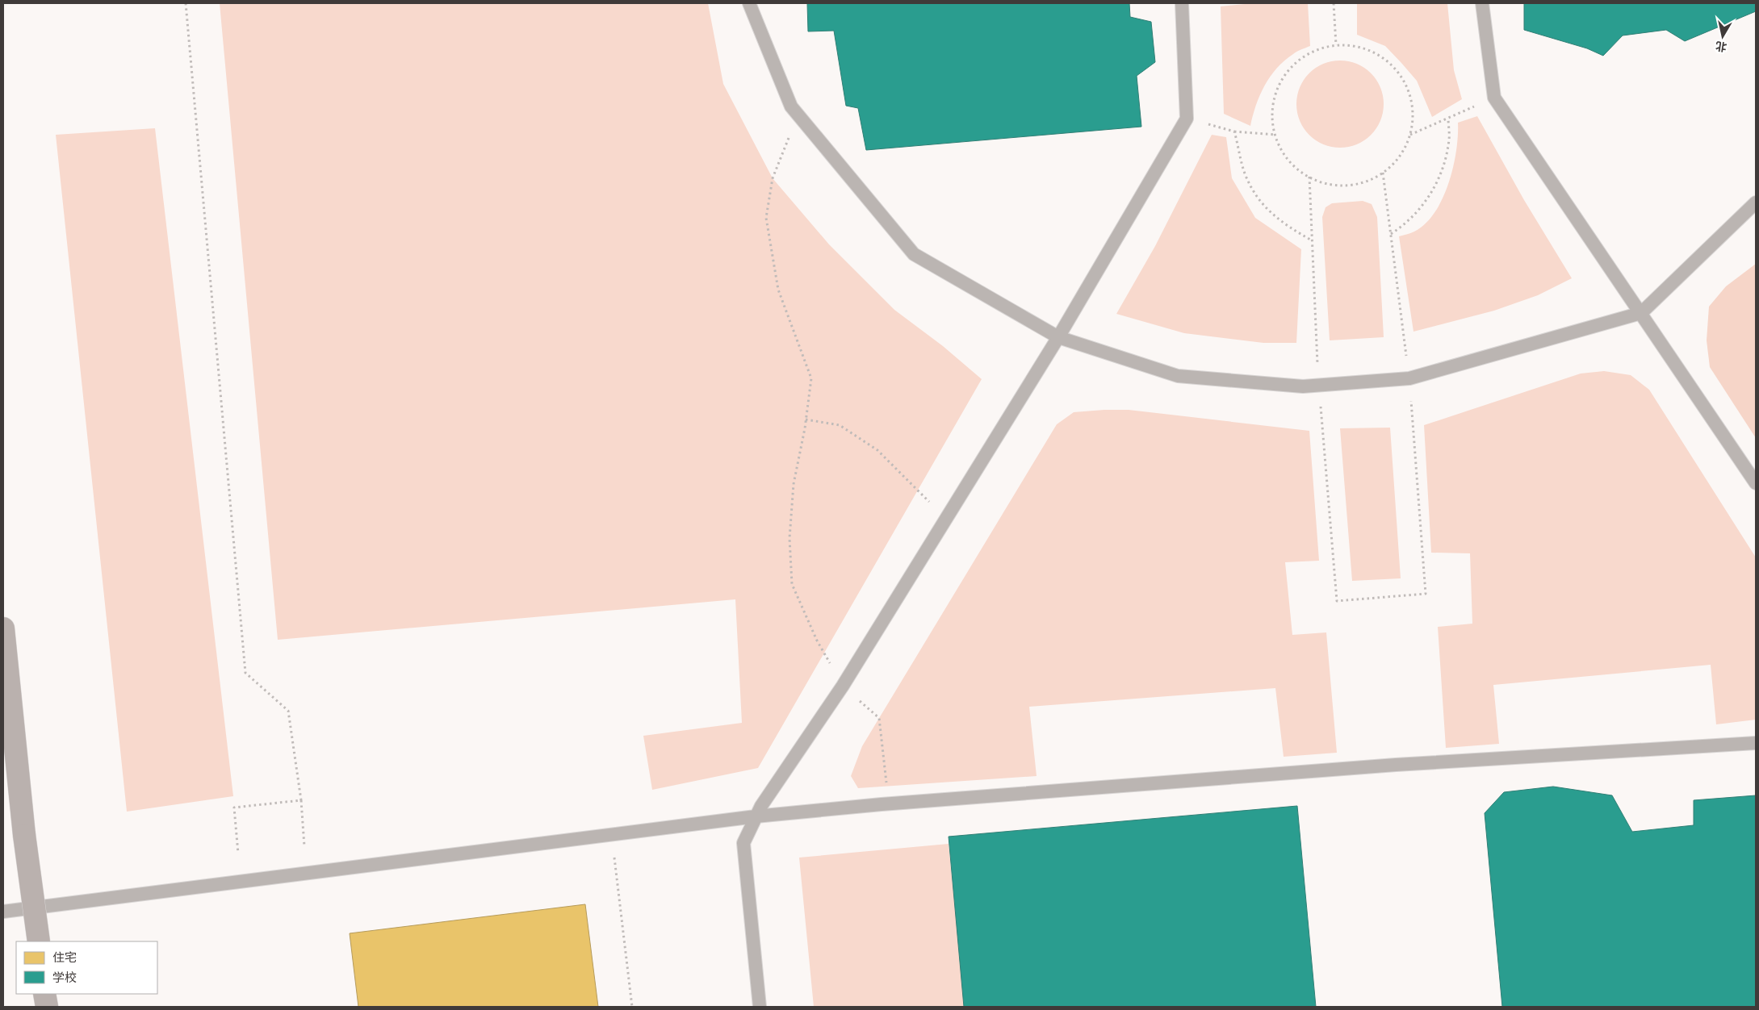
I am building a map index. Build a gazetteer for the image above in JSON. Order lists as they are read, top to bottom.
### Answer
{
  "legend": ["住宅", "学校"],
  "north": "bottom"
}
